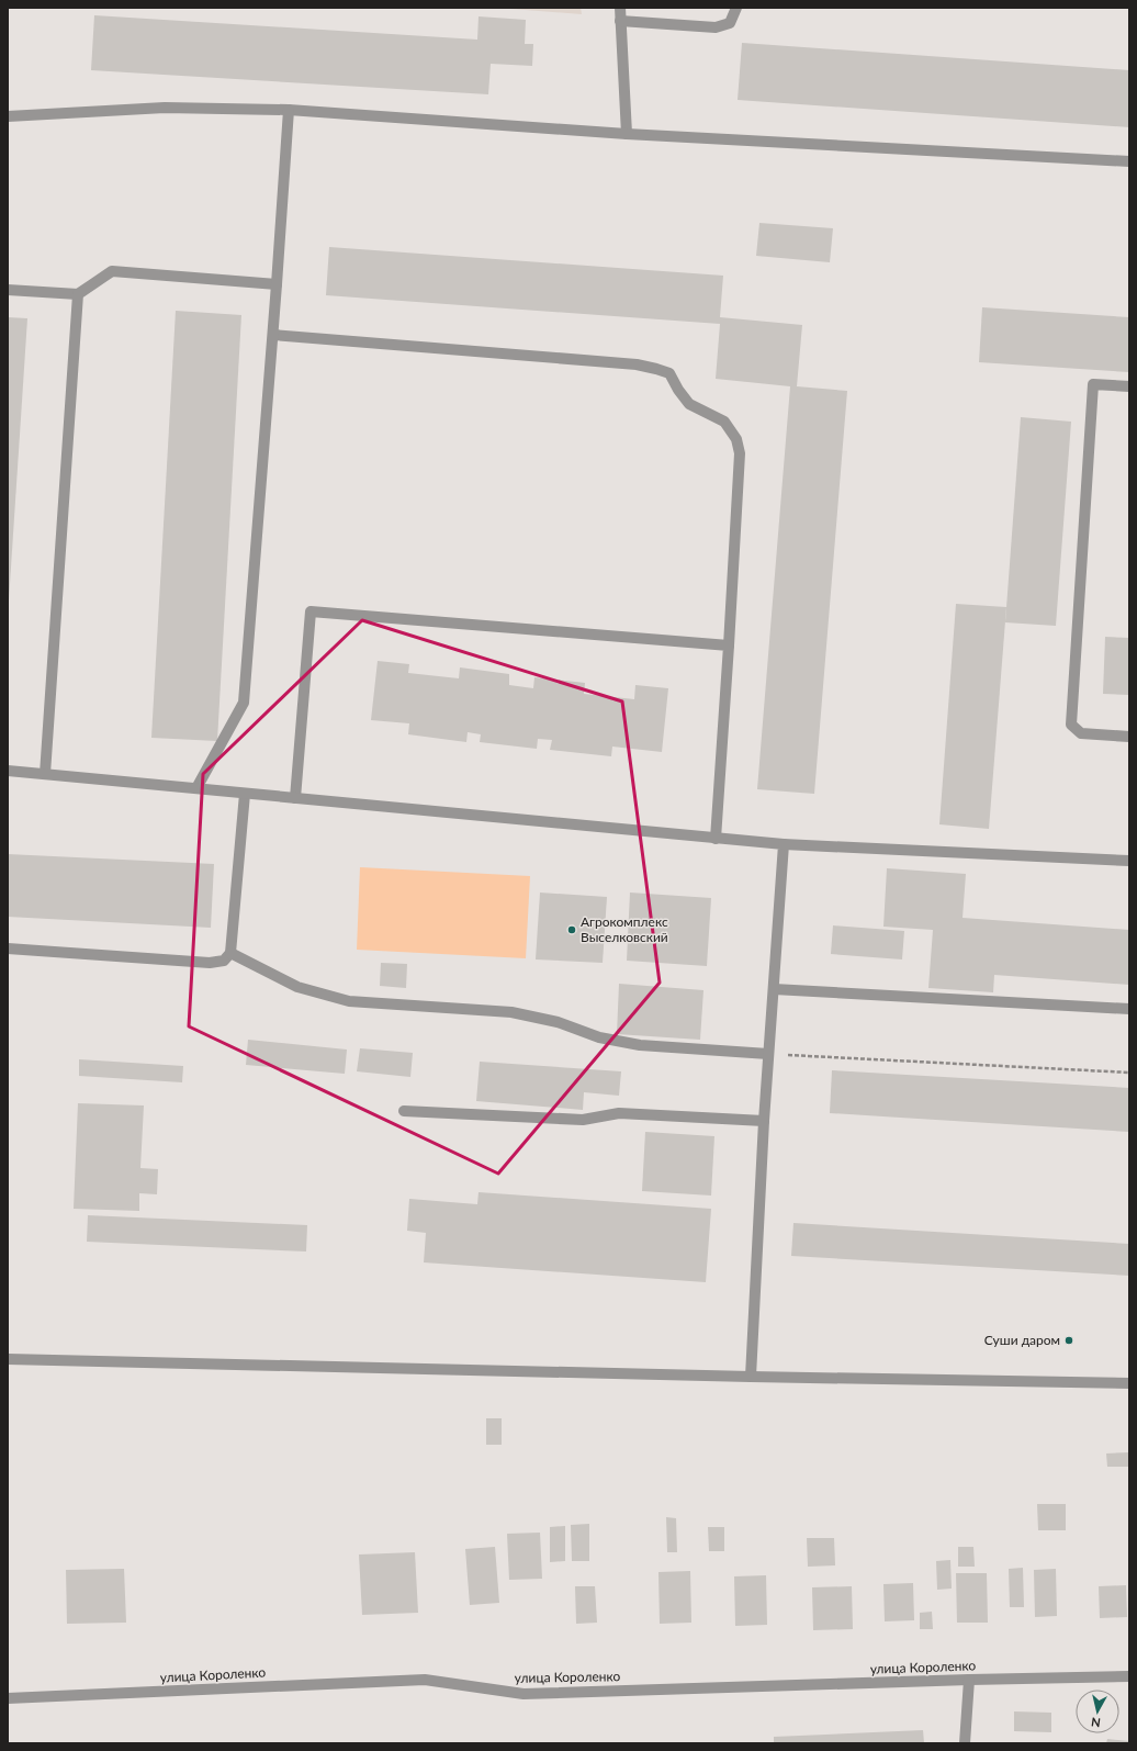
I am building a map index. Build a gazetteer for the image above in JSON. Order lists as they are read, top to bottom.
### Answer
{
  "streets": {
    "street": ["улица Короленко"]
  },
  "places": ["Агрокомплекс Выселковский", "Суши даром"],
  "north": "bottom"
}
